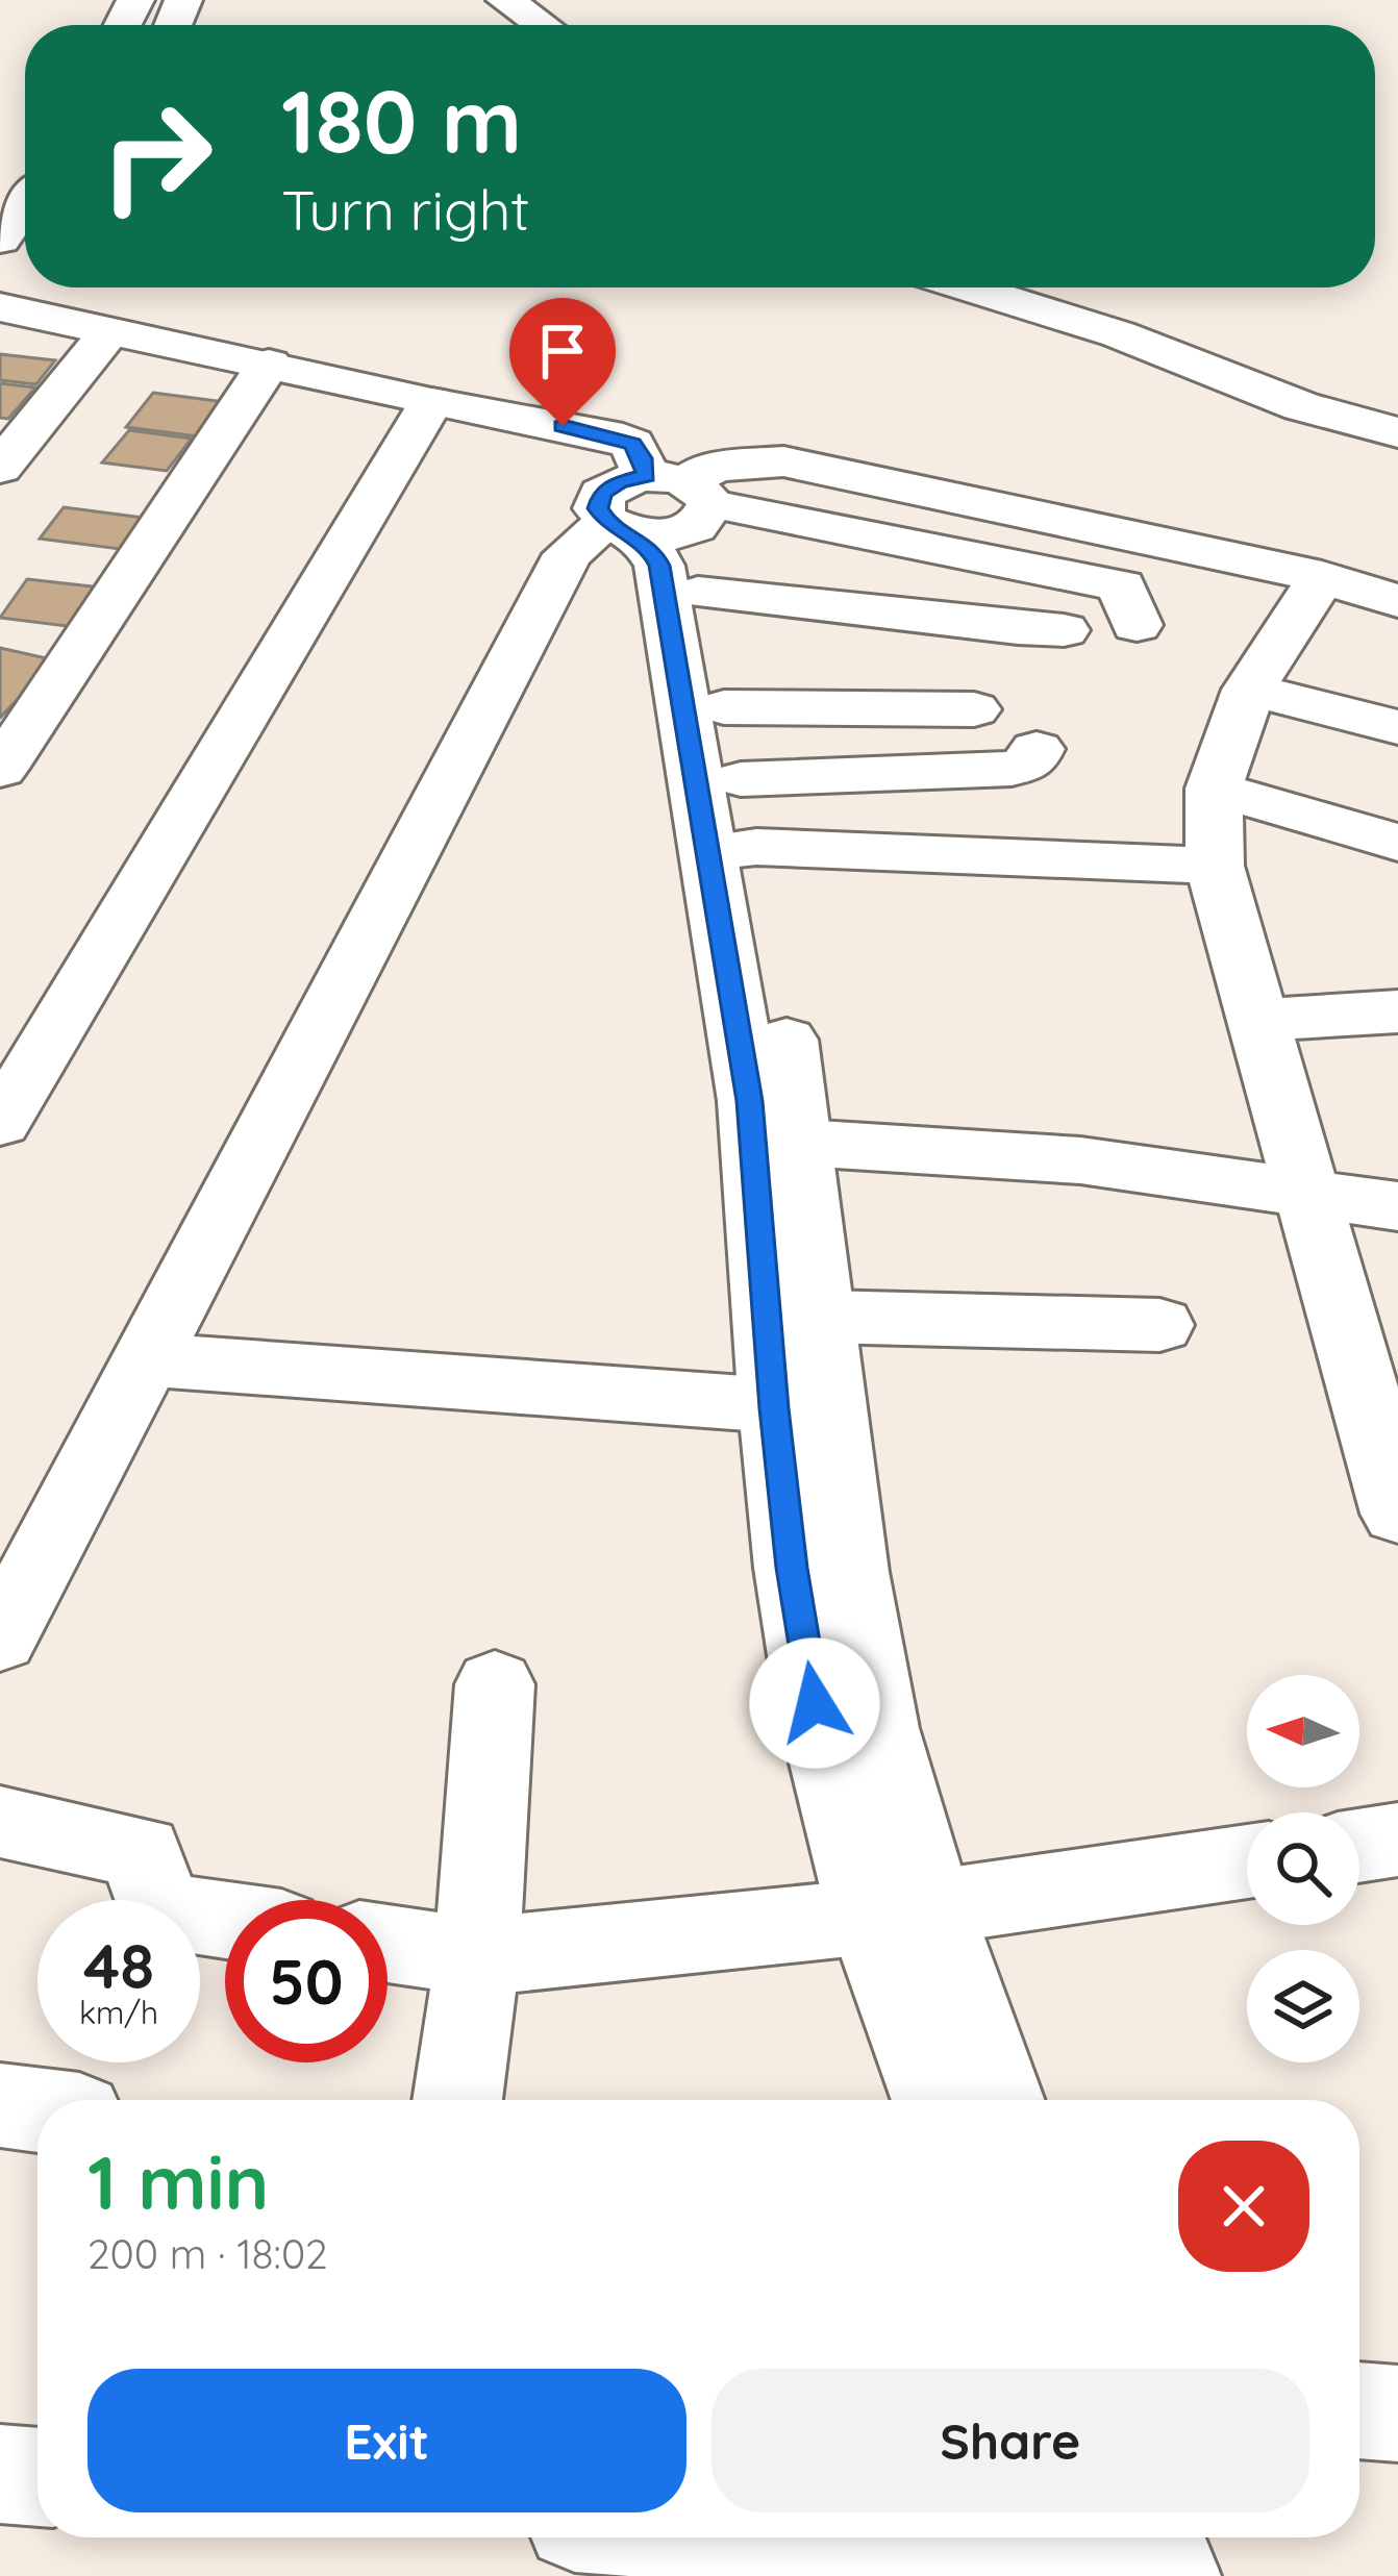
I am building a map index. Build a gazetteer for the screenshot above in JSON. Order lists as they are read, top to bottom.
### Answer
{
  "north": "left",
  "page": {
    "turn": ["180 m", "Turn right"],
    "speed": "48 km/h",
    "limit": "50",
    "heading": ["1 min", "200 m · 18:02"],
    "buttons": ["Exit", "Share"]
  }
}
